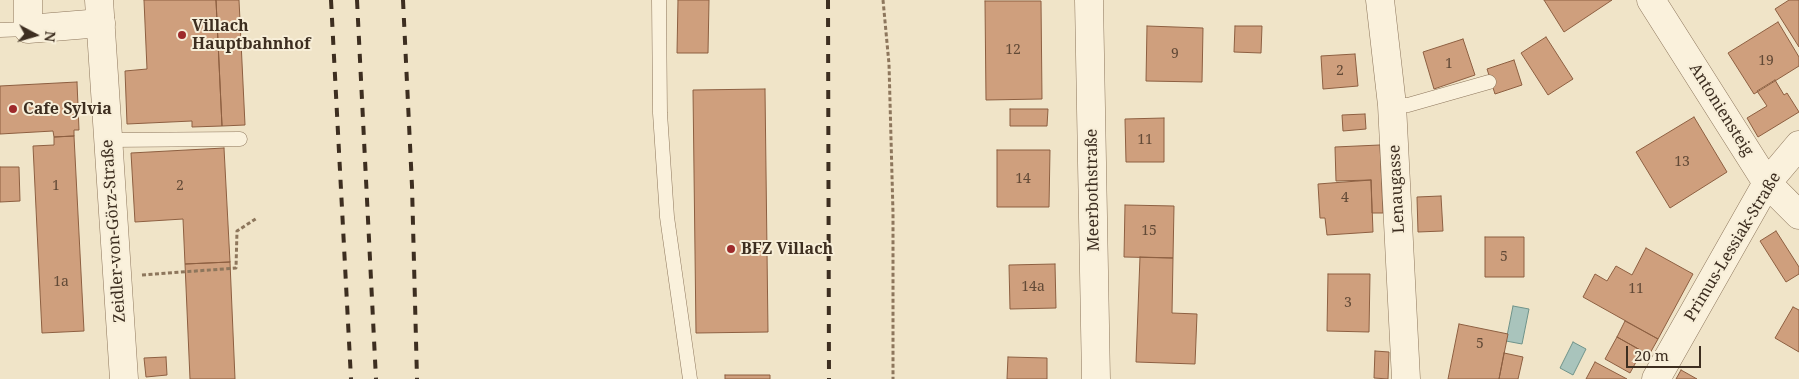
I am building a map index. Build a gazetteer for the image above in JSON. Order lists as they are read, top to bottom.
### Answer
{
  "streets": {
    "street": [
      "Antoniensteig",
      "Lenaugasse",
      "Meerbothstraße",
      "Zeidler-von-Görz-Straße",
      "Primus-Lessiak-Straße"
    ]
  },
  "crossings": [
    ["Antoniensteig", "Primus-Lessiak-Straße"]
  ],
  "places": ["Villach Hauptbahnhof", "Cafe Sylvia", "BFZ Villach"],
  "house_numbers": [
    "12",
    "9",
    "19",
    "1",
    "2",
    "11",
    "13",
    "14",
    "1",
    "2",
    "4",
    "15",
    "5",
    "1a",
    "14a",
    "11",
    "3",
    "5"
  ],
  "scale_bar": "20 m",
  "north": "right"
}
